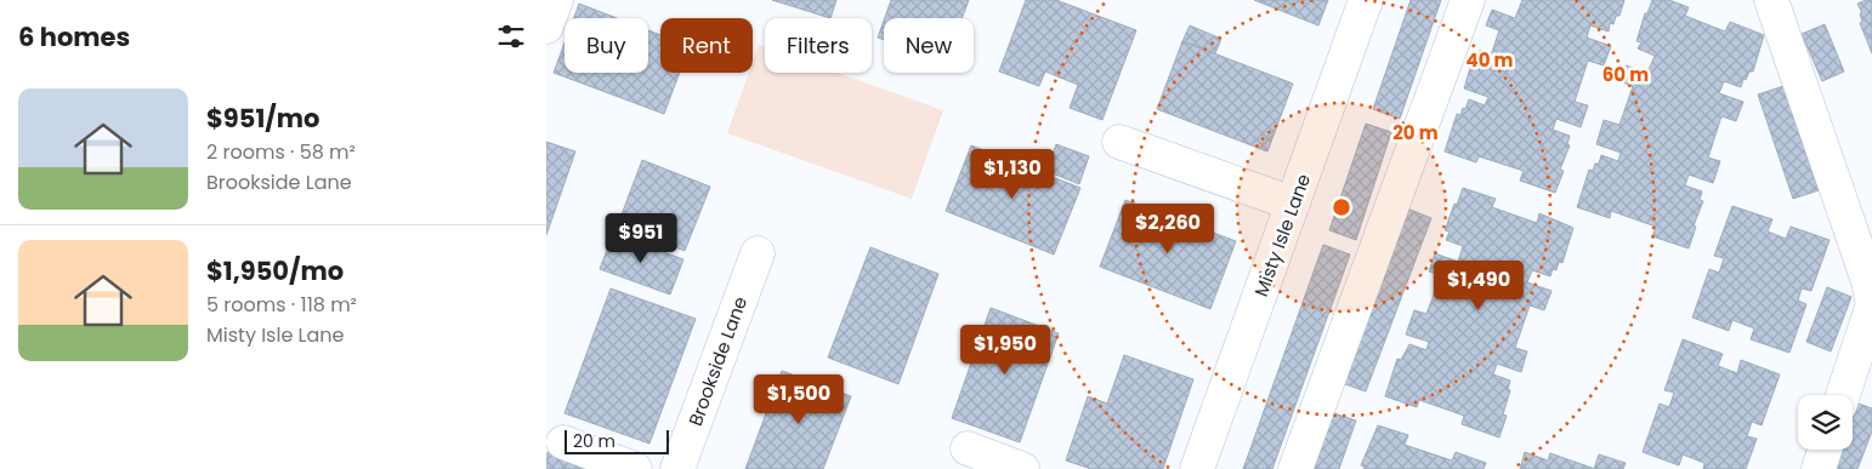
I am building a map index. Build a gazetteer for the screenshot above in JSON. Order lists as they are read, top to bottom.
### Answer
{
  "streets": {
    "street": ["Misty Isle Lane", "Brookside Lane"]
  },
  "scale_bar": "20 m",
  "page": {
    "heading": "6 homes",
    "chip": [
      "Buy",
      "Rent",
      "Filters",
      "New"
    ],
    "list": [
      {
        "name": "$951/mo",
        "note": "2 rooms · 58 m² · Brookside Lane"
      },
      {
        "name": "$1,950/mo",
        "note": "5 rooms · 118 m² · Misty Isle Lane"
      }
    ],
    "price": [
      "$1,130",
      "$2,260",
      "$951",
      "$1,490",
      "$1,950",
      "$1,500"
    ],
    "scale": "20 m"
  },
  "rings": ["40 m", "60 m", "20 m"]
}
